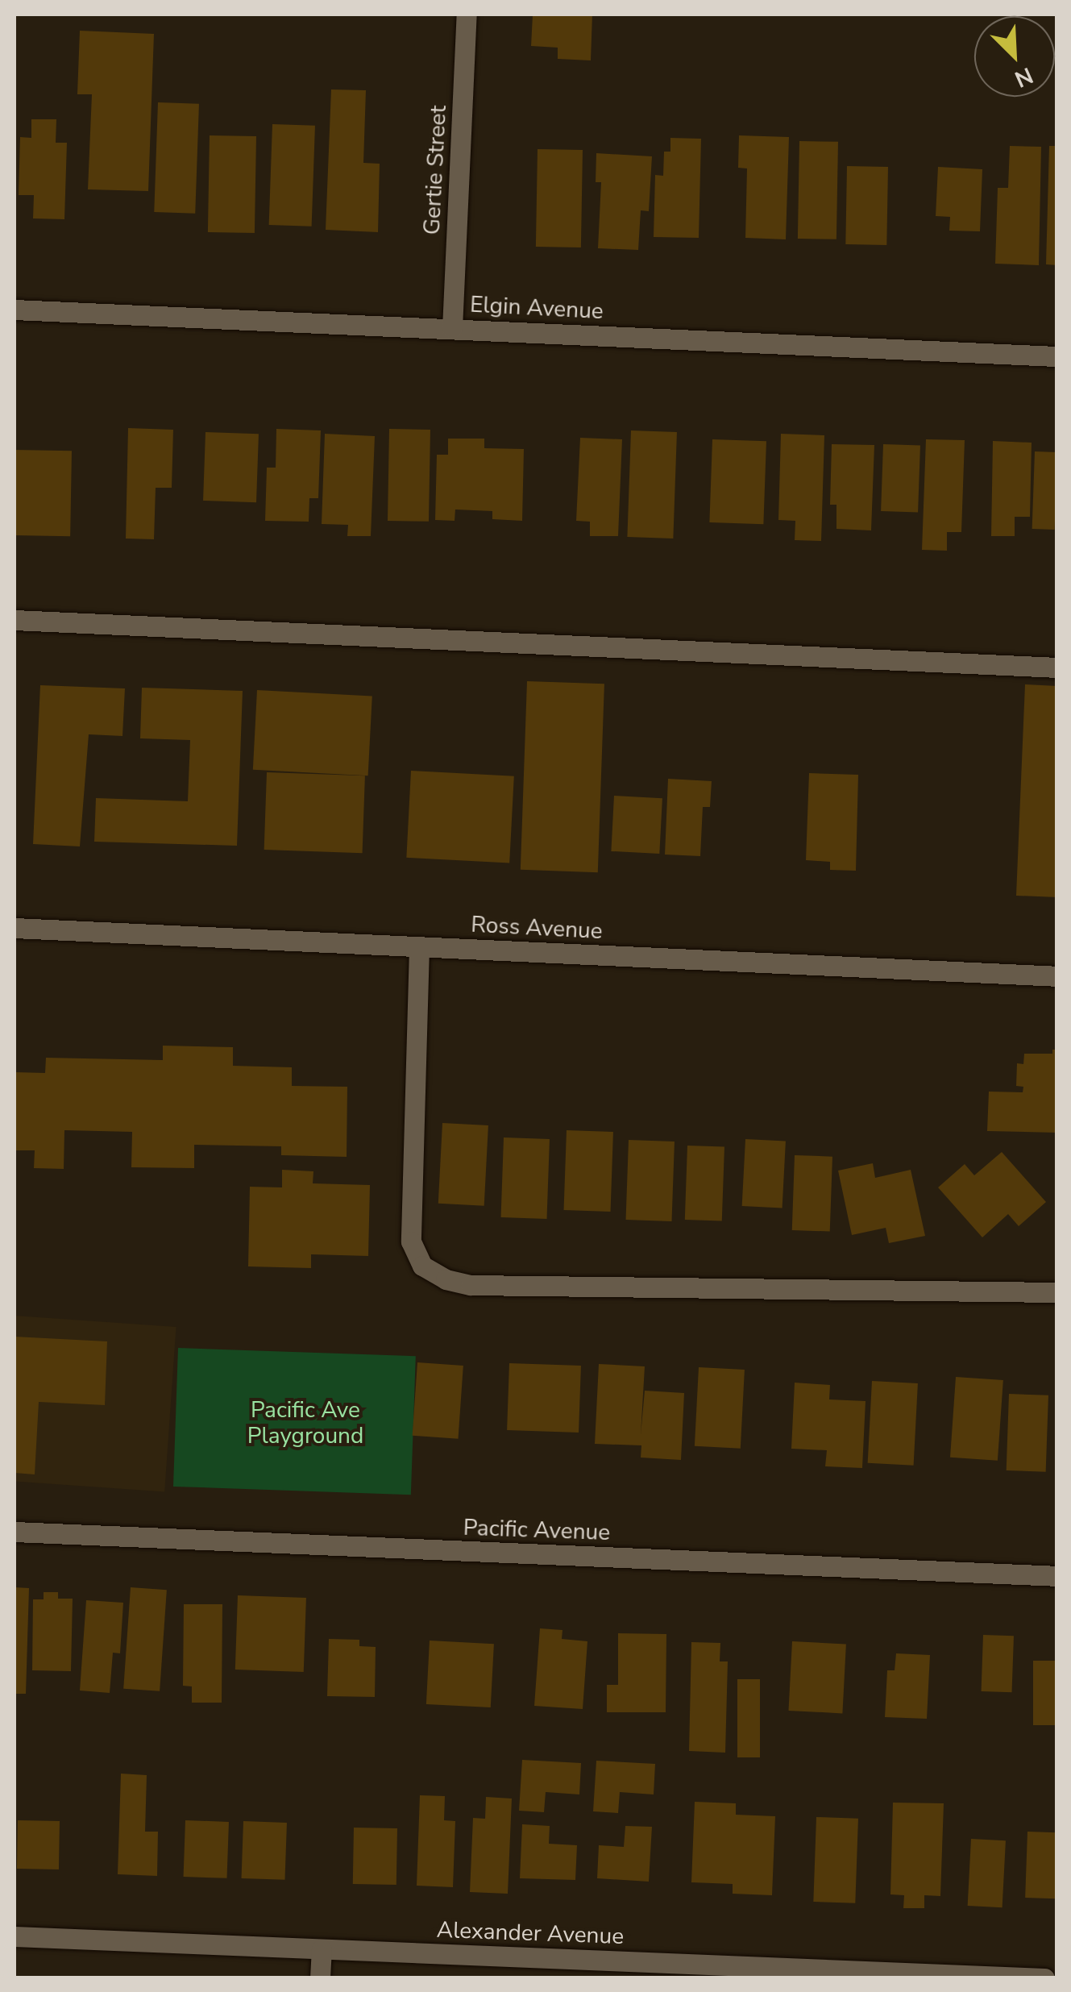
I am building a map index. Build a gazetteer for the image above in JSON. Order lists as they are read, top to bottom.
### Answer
{
  "streets": {
    "street": [
      "Gertie Street",
      "Elgin Avenue",
      "Ross Avenue",
      "Pacific Avenue",
      "Alexander Avenue"
    ]
  },
  "crossings": [
    ["Gertie Street", "Elgin Avenue"]
  ],
  "parks": ["Pacific Ave Playground"],
  "north": "bottom right"
}
